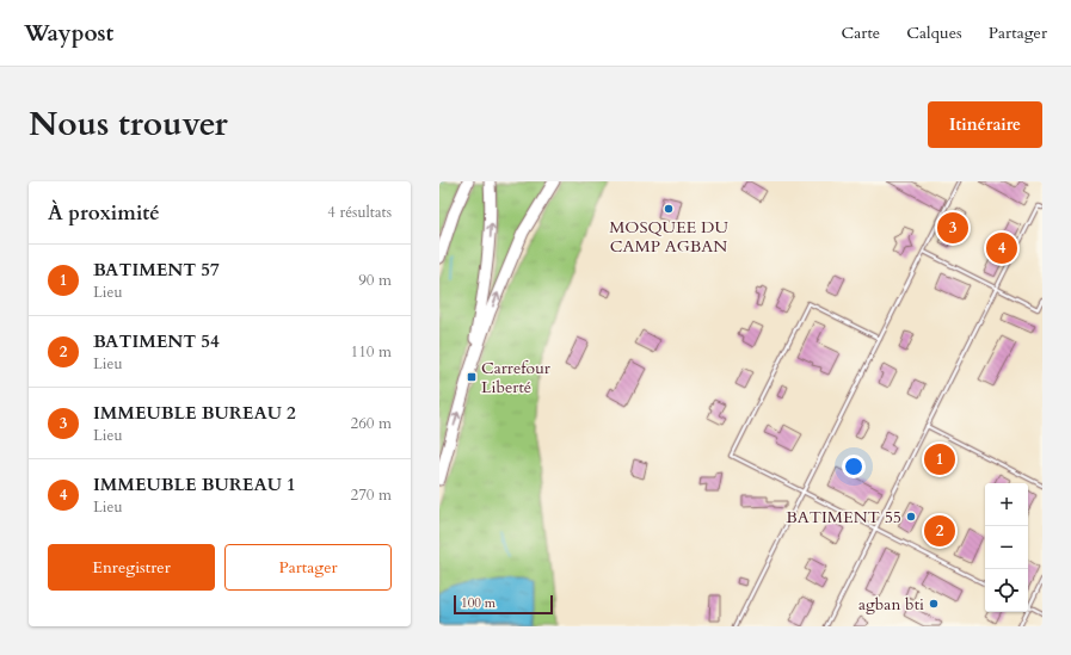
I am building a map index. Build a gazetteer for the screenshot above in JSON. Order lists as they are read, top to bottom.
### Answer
{
  "places": {
    "other": ["MOSQUEE DU CAMP AGBAN", "BATIMENT 55", "agban bti"],
    "transit": ["Carrefour Liberté"]
  },
  "scale_bar": "100 m",
  "page": {
    "header": "Waypost",
    "nav": ["Carte", "Calques", "Partager"],
    "title": "Nous trouver",
    "buttons": [
      "Itinéraire",
      ["Enregistrer", "Partager"]
    ],
    "heading": ["À proximité", "4 résultats"],
    "pins": [
      "3",
      "4",
      "1",
      "2"
    ],
    "list": [
      {
        "mark": "1",
        "name": "BATIMENT 57",
        "note": "Lieu",
        "value": "90 m"
      },
      {
        "mark": "2",
        "name": "BATIMENT 54",
        "note": "Lieu",
        "value": "110 m"
      },
      {
        "mark": "3",
        "name": "IMMEUBLE BUREAU 2",
        "note": "Lieu",
        "value": "260 m"
      },
      {
        "mark": "4",
        "name": "IMMEUBLE BUREAU 1",
        "note": "Lieu",
        "value": "270 m"
      }
    ],
    "map_buttons": ["+", "−"],
    "scale": "100 m"
  }
}
